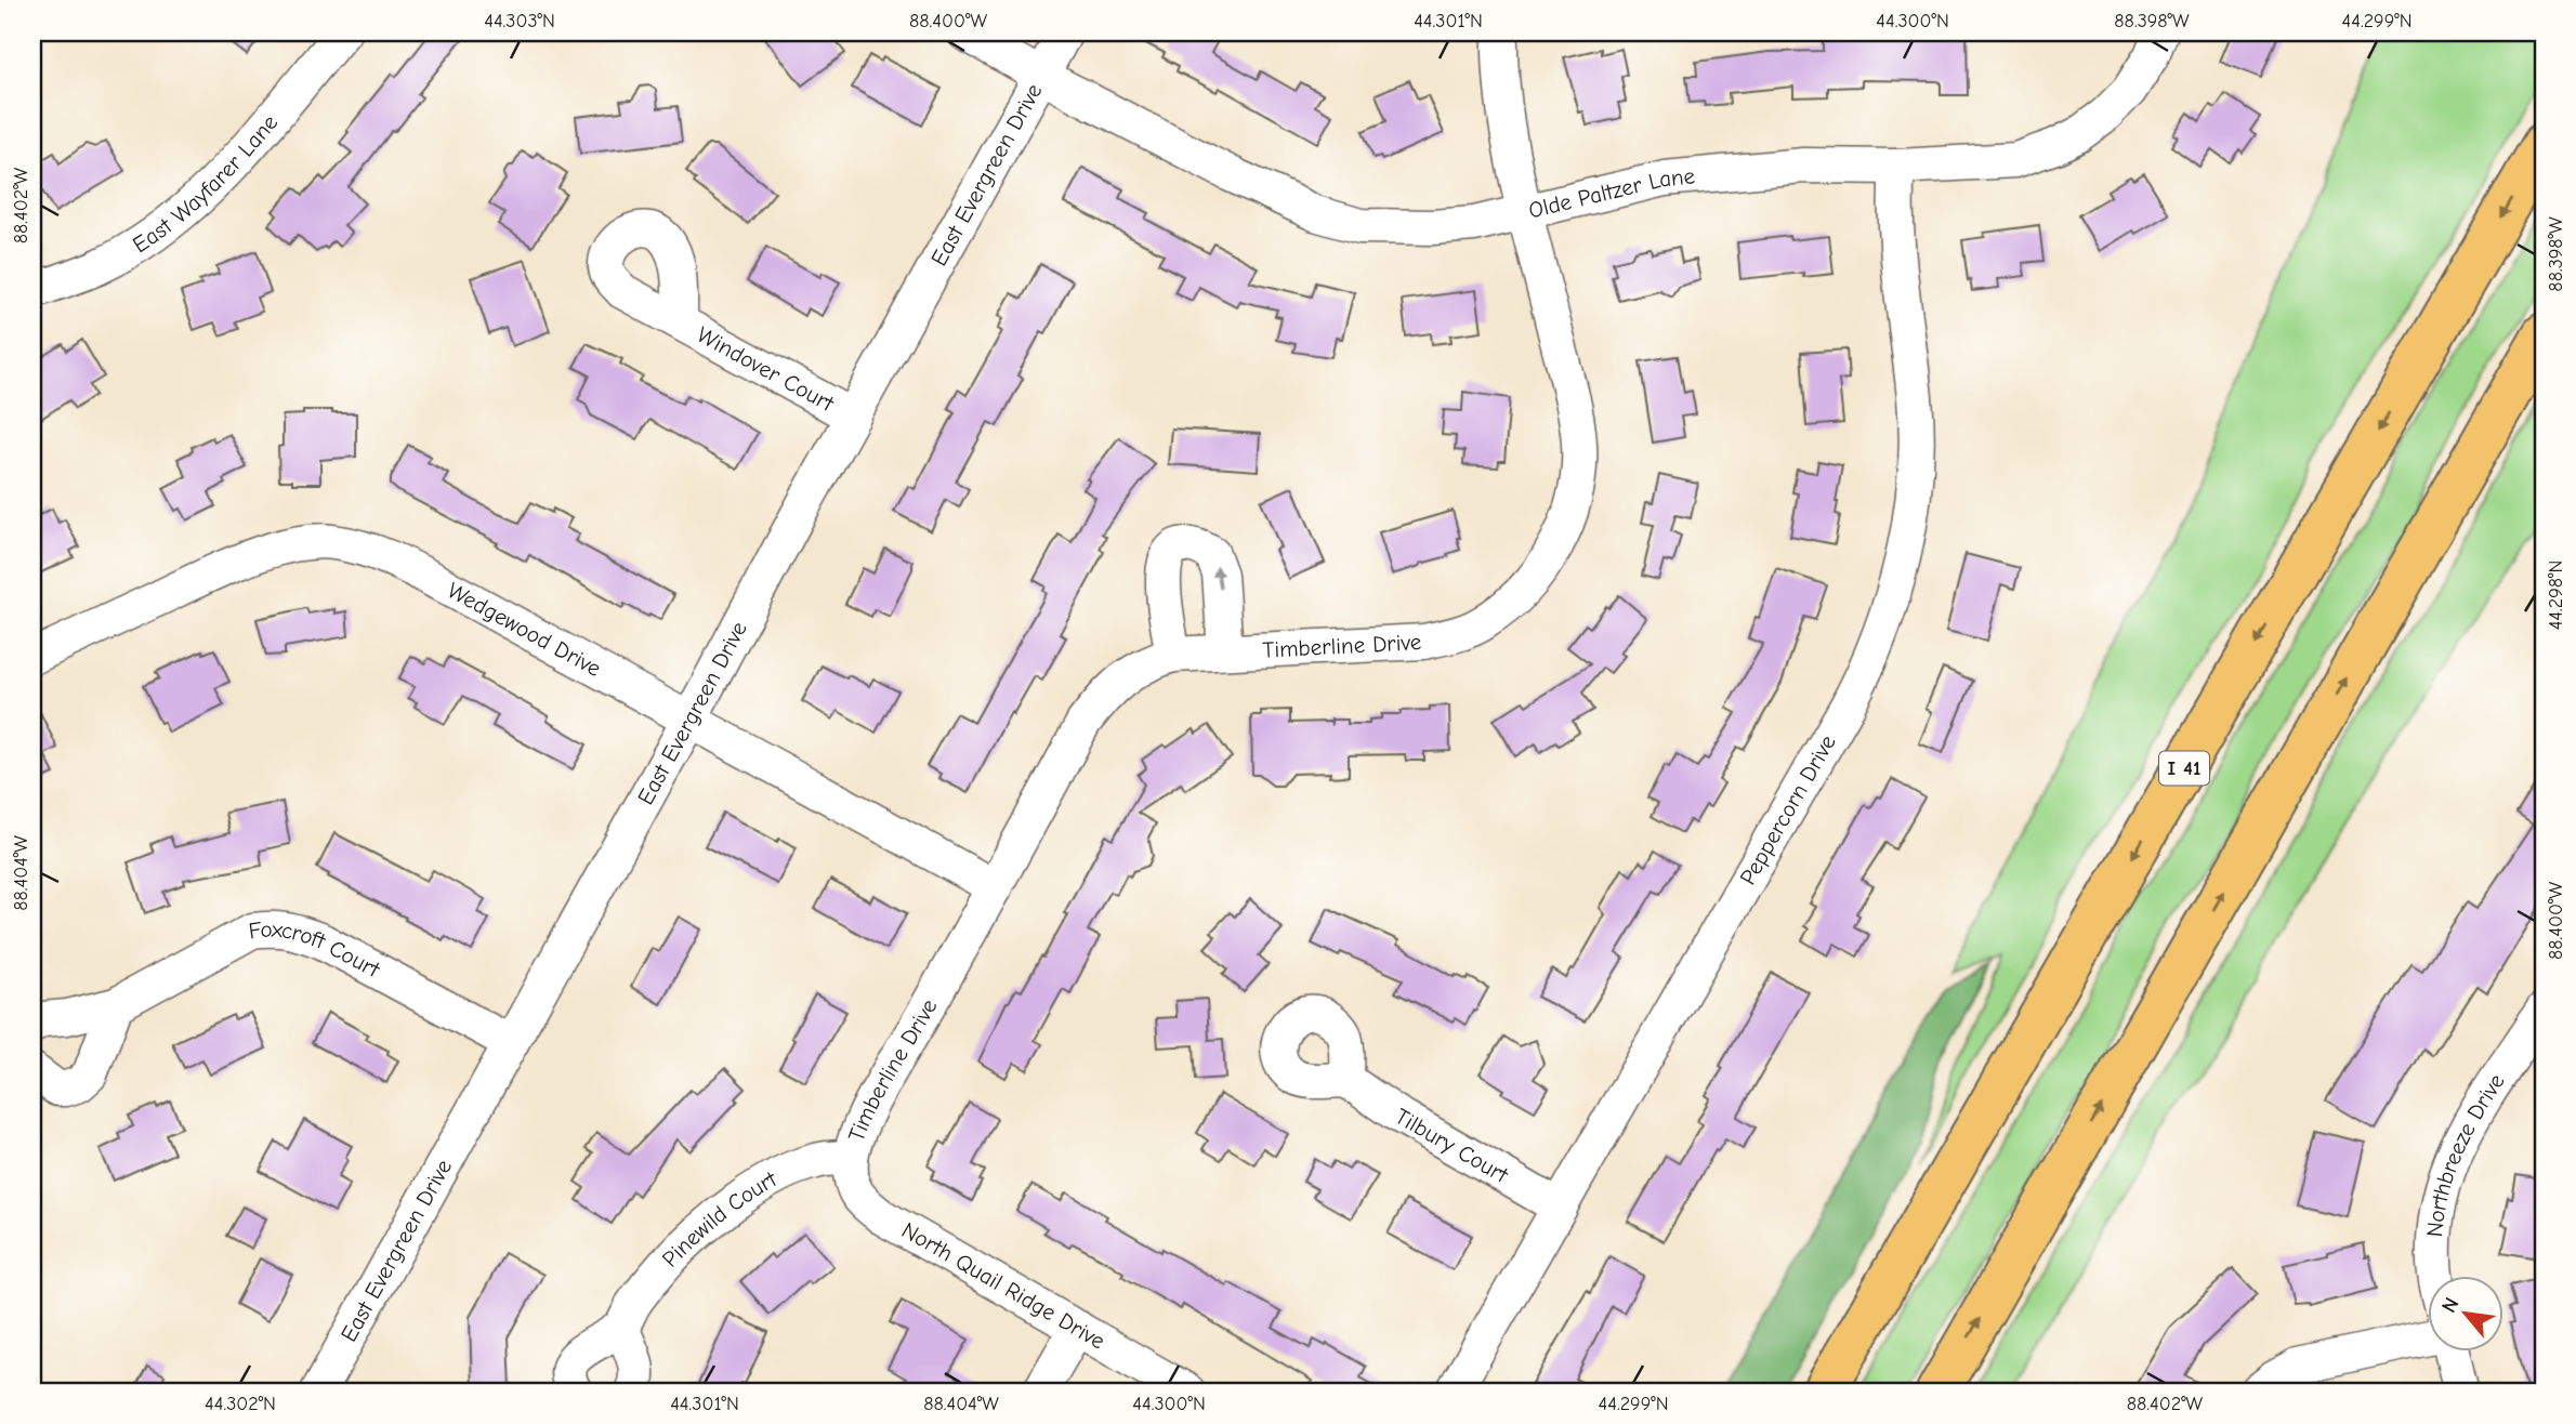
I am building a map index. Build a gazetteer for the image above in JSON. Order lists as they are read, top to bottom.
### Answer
{
  "streets": {
    "highway": ["I 41"],
    "street": [
      "East Evergreen Drive",
      "East Wayfarer Lane",
      "Olde Paltzer Lane",
      "Windover Court",
      "Wedgewood Drive",
      "Timberline Drive",
      "Peppercorn Drive",
      "Foxcroft Court",
      "Tilbury Court",
      "Northbreeze Drive",
      "Pinewild Court",
      "North Quail Ridge Drive"
    ]
  },
  "crossings": [
    ["East Evergreen Drive", "Olde Paltzer Lane"],
    ["East Evergreen Drive", "Windover Court"],
    ["East Evergreen Drive", "Wedgewood Drive"],
    ["East Evergreen Drive", "Foxcroft Court"],
    ["Olde Paltzer Lane", "Timberline Drive"],
    ["Olde Paltzer Lane", "Peppercorn Drive"],
    ["Wedgewood Drive", "Timberline Drive"],
    ["Timberline Drive", "Pinewild Court"],
    ["Timberline Drive", "North Quail Ridge Drive"],
    ["Peppercorn Drive", "Tilbury Court"],
    ["Pinewild Court", "North Quail Ridge Drive"]
  ],
  "north": "top left",
  "coordinates": [
    "44.303°N",
    "88.400°W",
    "44.301°N",
    "44.300°N",
    "88.398°W",
    "44.299°N",
    "88.402°W",
    "44.298°N",
    "88.404°W",
    "44.302°N"
  ]
}
